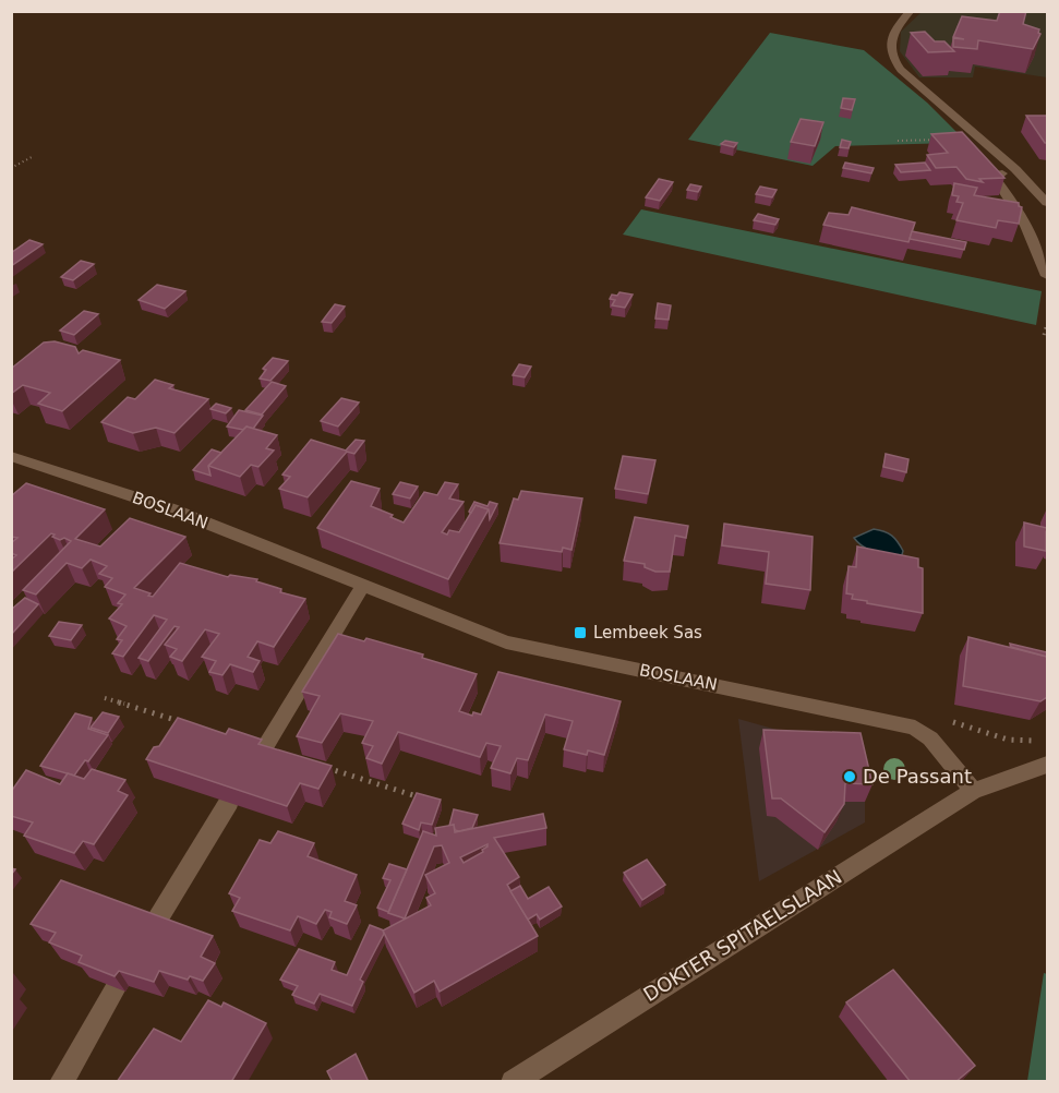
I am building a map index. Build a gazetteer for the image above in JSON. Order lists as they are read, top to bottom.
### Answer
{
  "streets": {
    "street": ["BOSLAAN", "DOKTER SPITAELSLAAN"]
  },
  "crossings": [
    ["BOSLAAN", "DOKTER SPITAELSLAAN"]
  ],
  "places": {
    "transit": ["Lembeek Sas"],
    "other": ["De Passant"]
  }
}
